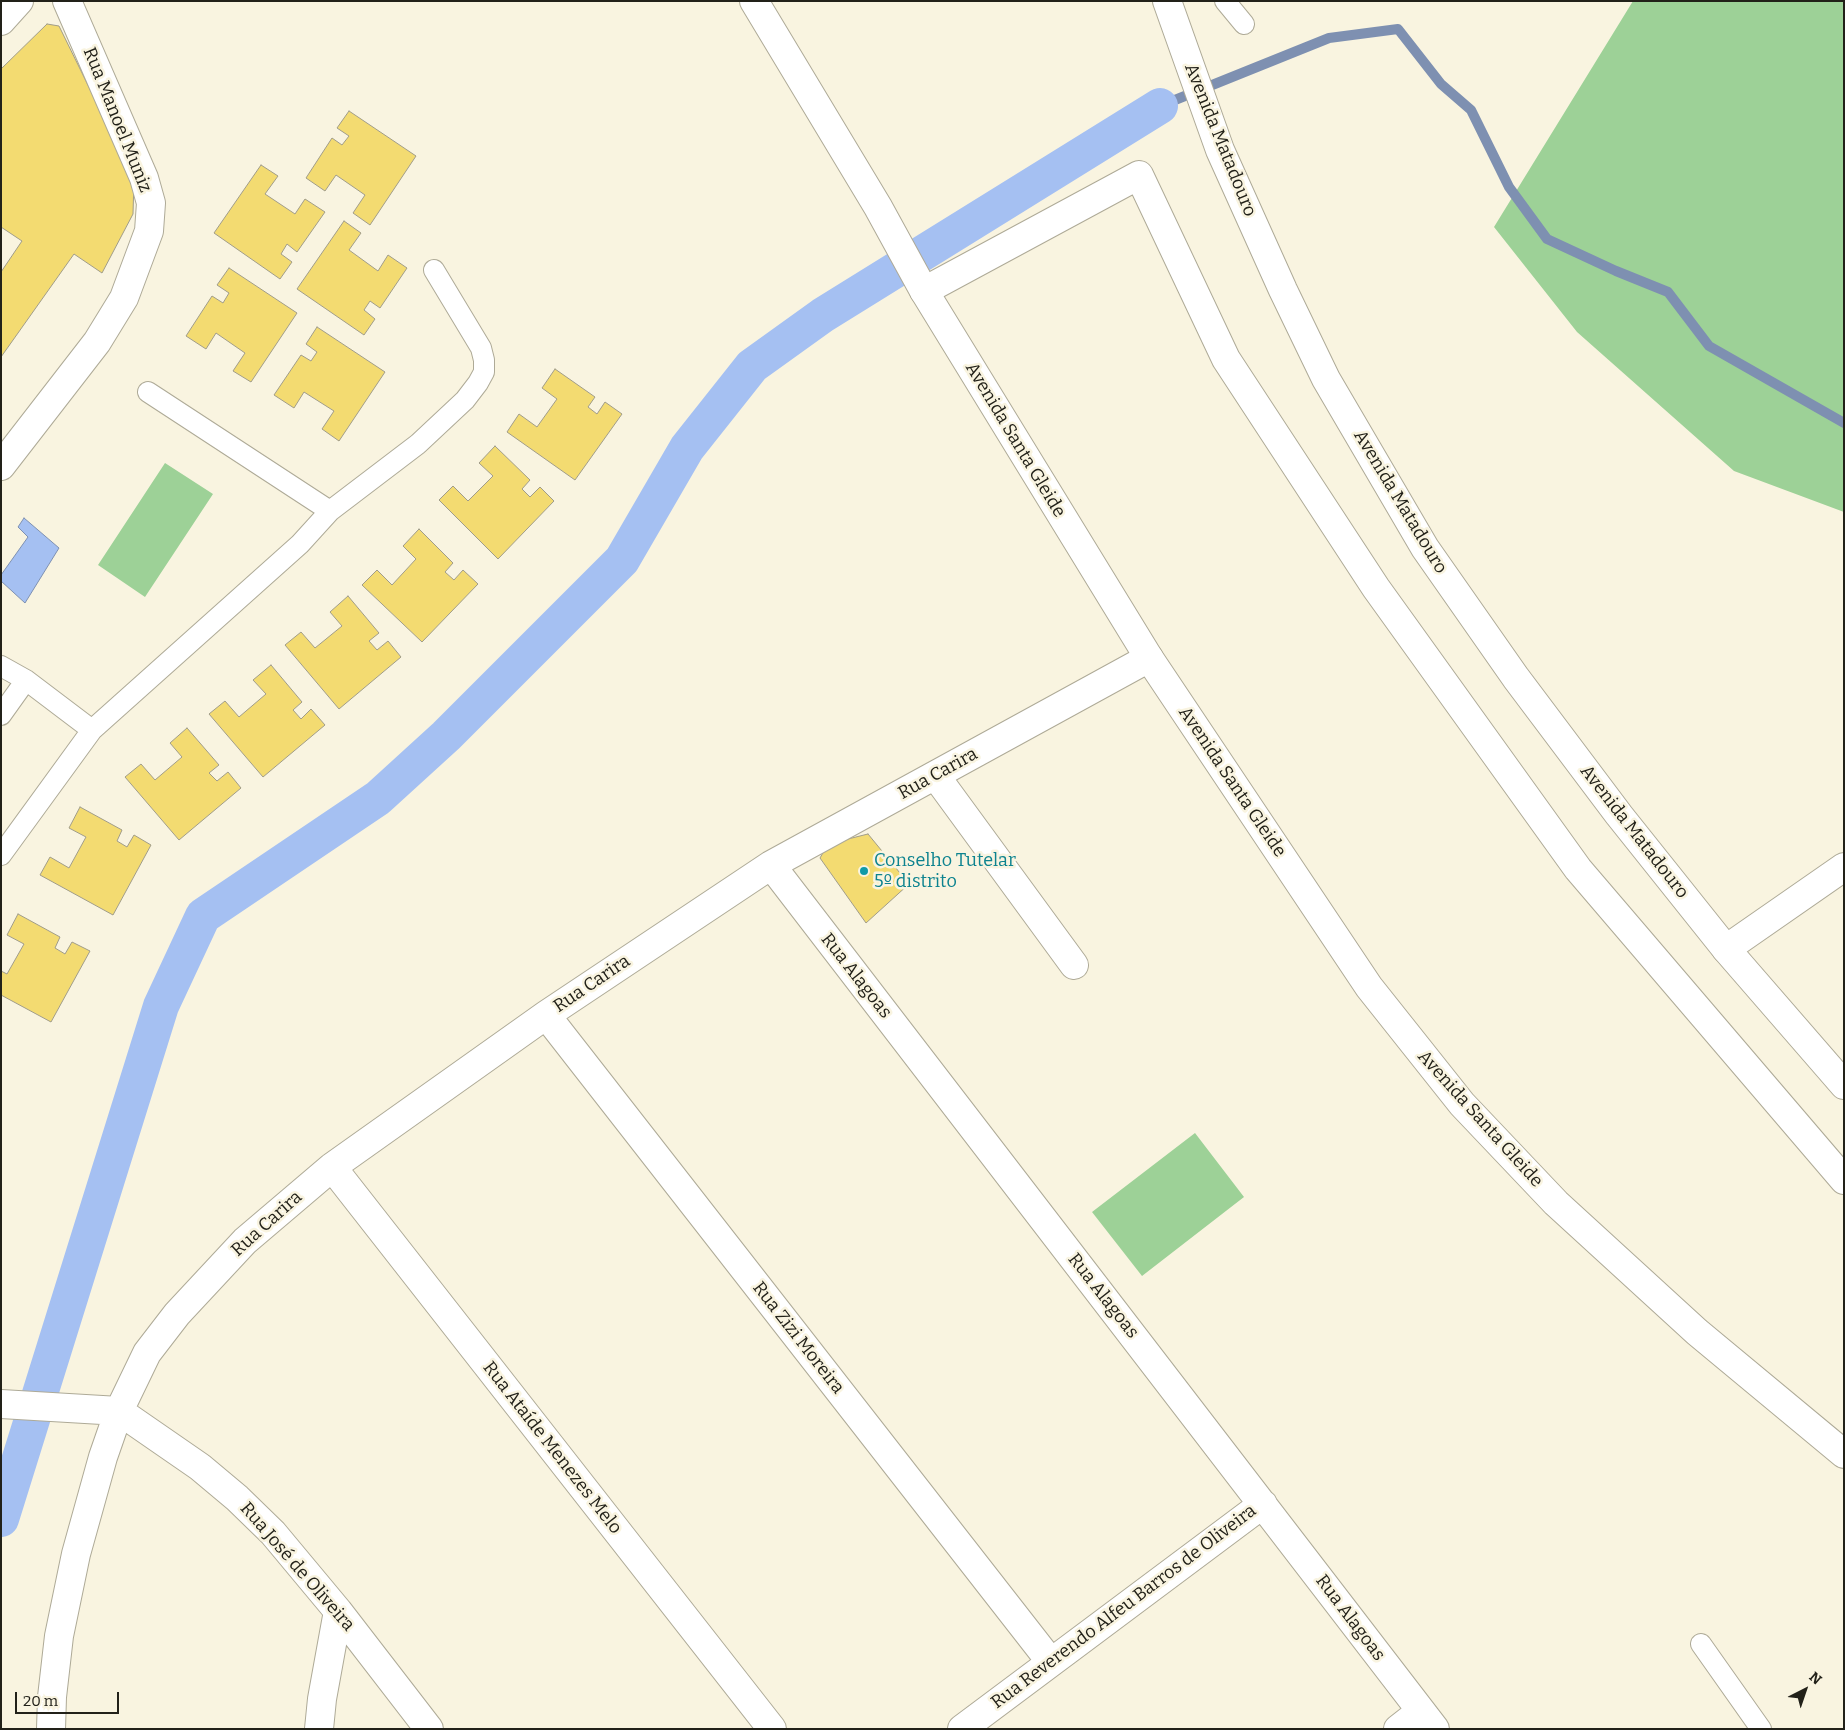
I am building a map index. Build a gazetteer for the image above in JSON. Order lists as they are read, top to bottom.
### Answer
{
  "streets": {
    "street": [
      "Rua Manoel Muniz",
      "Avenida Matadouro",
      "Avenida Santa Gleide",
      "Rua Carira",
      "Rua Alagoas",
      "Rua Zizi Moreira",
      "Rua Ataíde Menezes Melo",
      "Rua José de Oliveira",
      "Rua Reverendo Alfeu Barros de Oliveira"
    ]
  },
  "crossings": [
    ["Avenida Santa Gleide", "Rua Carira"],
    ["Rua Carira", "Rua Alagoas"],
    ["Rua Carira", "Rua Zizi Moreira"],
    ["Rua Carira", "Rua Ataíde Menezes Melo"],
    ["Rua Carira", "Rua José de Oliveira"],
    ["Rua Alagoas", "Rua Reverendo Alfeu Barros de Oliveira"],
    ["Rua Zizi Moreira", "Rua Reverendo Alfeu Barros de Oliveira"]
  ],
  "places": ["Conselho Tutelar 5º distrito"],
  "scale_bar": "20 m",
  "north": "top right"
}
